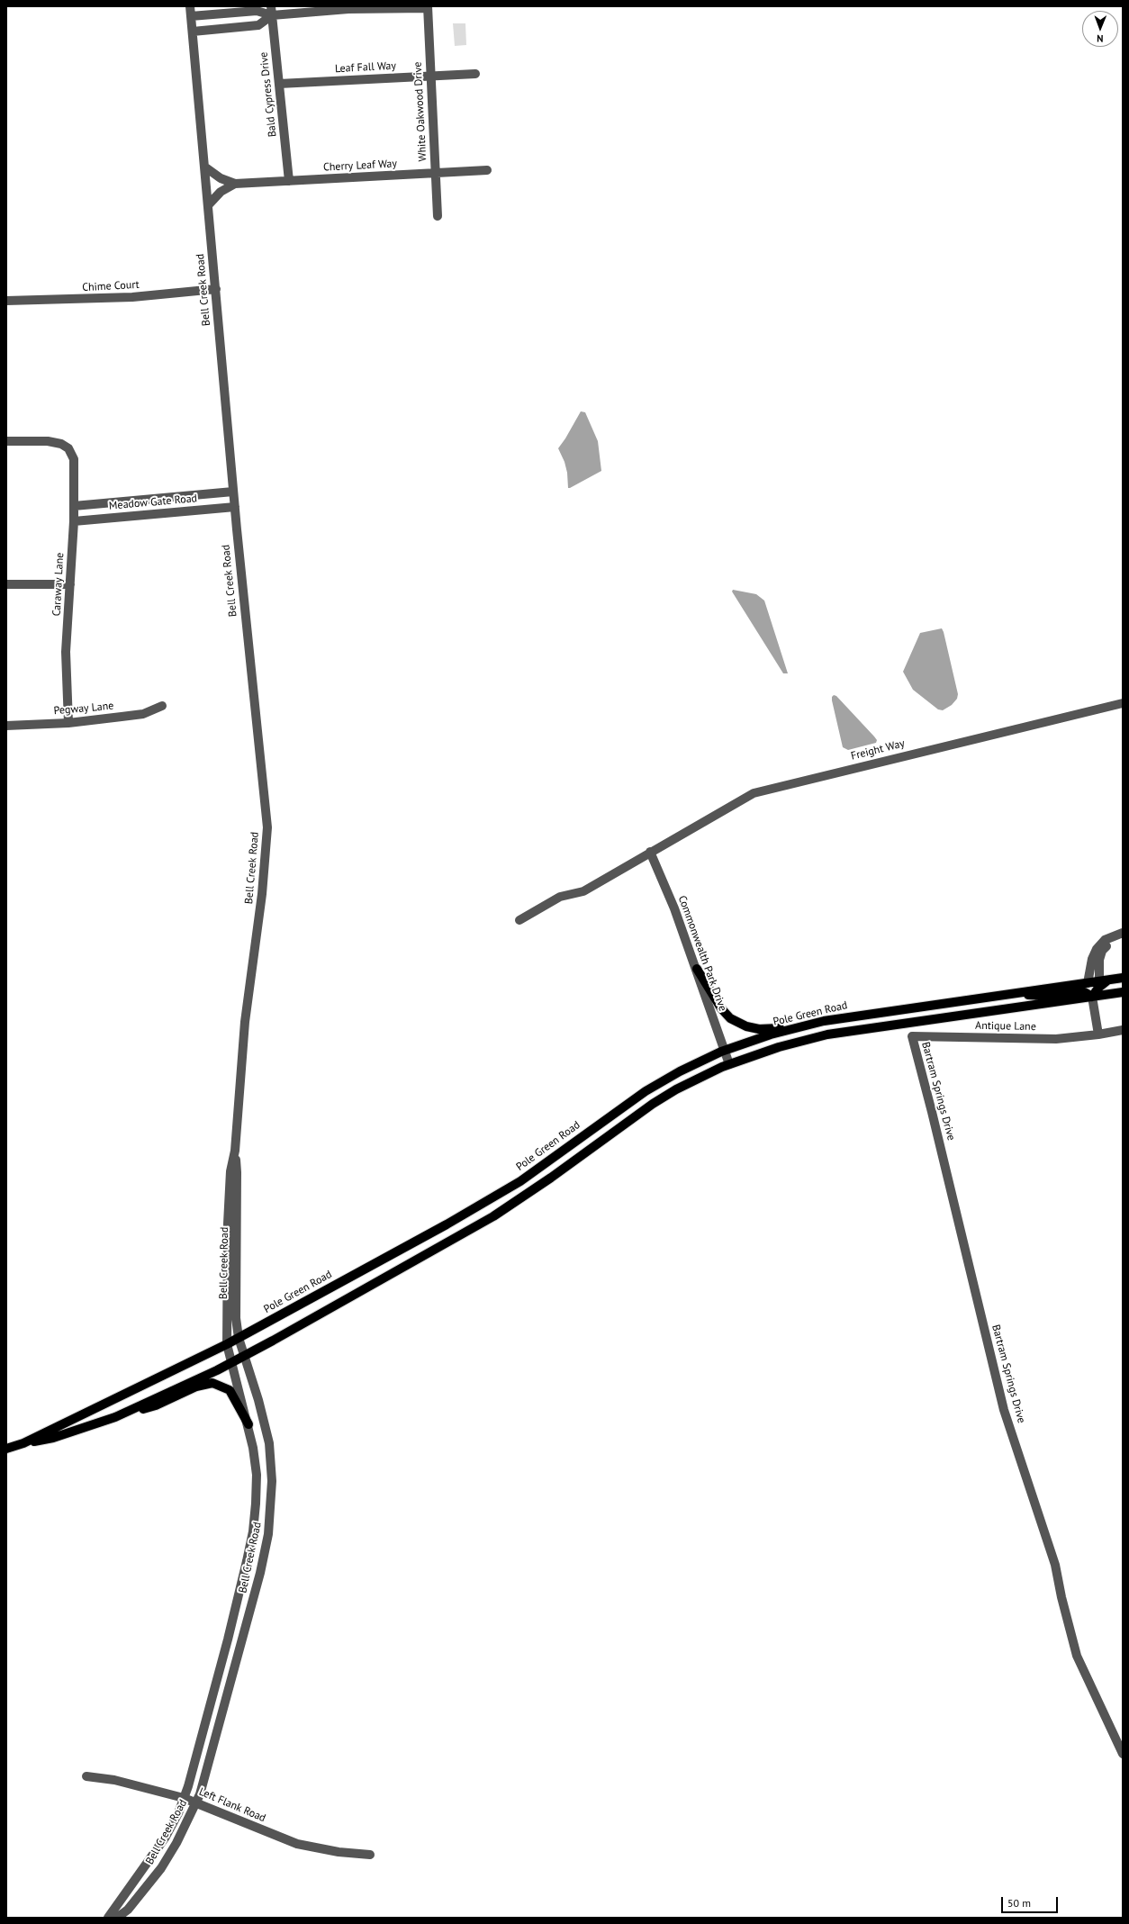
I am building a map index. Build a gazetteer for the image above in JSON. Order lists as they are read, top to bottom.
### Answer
{
  "streets": {
    "main road": ["Pole Green Road"],
    "street": [
      "Leaf Fall Way",
      "Bald Cypress Drive",
      "White Oakwood Drive",
      "Cherry Leaf Way",
      "Chime Court",
      "Bell Creek Road",
      "Meadow Gate Road",
      "Caraway Lane",
      "Pegway Lane",
      "Freight Way",
      "Commonwealth Park Drive",
      "Antique Lane",
      "Bartram Springs Drive",
      "Left Flank Road"
    ]
  },
  "crossings": [
    ["Leaf Fall Way", "Bald Cypress Drive"],
    ["Leaf Fall Way", "White Oakwood Drive"],
    ["Bald Cypress Drive", "Cherry Leaf Way"],
    ["White Oakwood Drive", "Cherry Leaf Way"],
    ["Cherry Leaf Way", "Bell Creek Road"],
    ["Chime Court", "Bell Creek Road"],
    ["Bell Creek Road", "Meadow Gate Road"],
    ["Bell Creek Road", "Pole Green Road"],
    ["Bell Creek Road", "Left Flank Road"],
    ["Meadow Gate Road", "Caraway Lane"],
    ["Caraway Lane", "Pegway Lane"],
    ["Freight Way", "Commonwealth Park Drive"],
    ["Commonwealth Park Drive", "Pole Green Road"],
    ["Antique Lane", "Bartram Springs Drive"]
  ],
  "scale_bar": "50 m",
  "north": "bottom"
}
